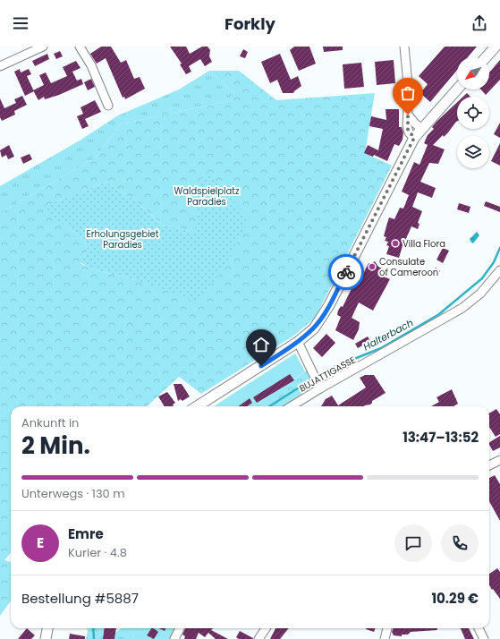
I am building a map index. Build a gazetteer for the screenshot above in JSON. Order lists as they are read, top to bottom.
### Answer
{
  "streets": {
    "street": ["BUJATTIGASSE"]
  },
  "water": ["Halterbach"],
  "parks": ["Waldspielplatz Paradies", "Erholungsgebiet Paradies"],
  "places": ["Villa Flora", "Consulate of Cameroon"],
  "north": "bottom left",
  "page": {
    "header": "Forkly",
    "heading": ["2 Min.", "Ankunft in", "13:47–13:52"],
    "panel": [
      "Emre",
      "Kurier · 4.8",
      "Bestellung #5887",
      "10.29 €"
    ],
    "bar": "Unterwegs · 130 m",
    "round": "E"
  }
}
